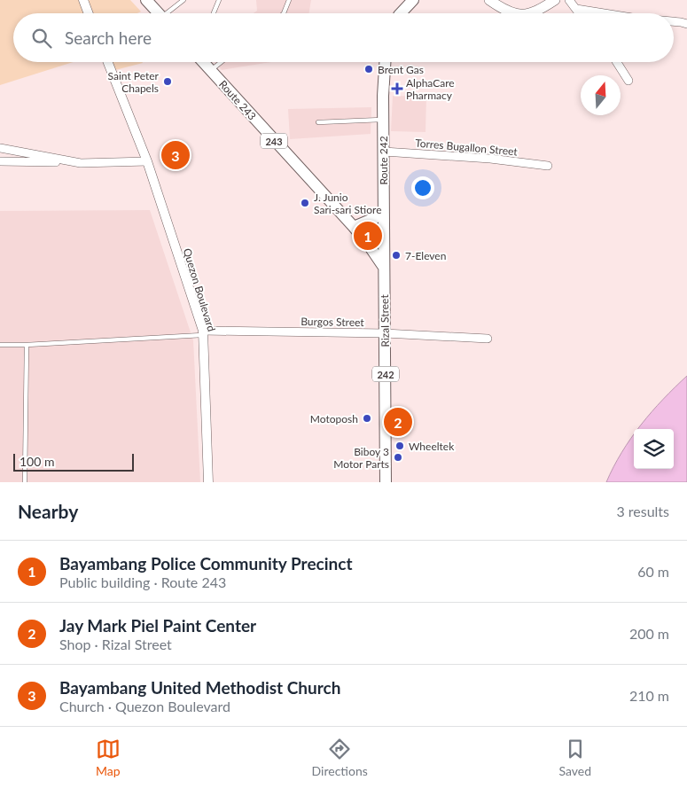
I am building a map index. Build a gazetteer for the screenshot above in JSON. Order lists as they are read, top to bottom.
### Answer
{
  "streets": {
    "main road": [
      "Route 243",
      "243",
      "Route 242",
      "Rizal Street",
      "242"
    ],
    "street": ["Torres Bugallon Street", "Quezon Boulevard", "Burgos Street"]
  },
  "crossings": [
    ["Route 243", "Route 242"],
    ["Route 243", "Rizal Street"],
    ["Torres Bugallon Street", "Route 242"],
    ["Route 242", "Rizal Street"],
    ["Quezon Boulevard", "Burgos Street"],
    ["Rizal Street", "Burgos Street"]
  ],
  "places": {
    "other": [
      "Brent Gas",
      "Saint Peter Chapels",
      "J. Junio Sari-sari Stiore",
      "7-Eleven",
      "Motoposh",
      "Wheeltek",
      "Biboy 3 Motor Parts"
    ],
    "health": ["AlphaCare Pharmacy"]
  },
  "scale_bar": "100 m",
  "north": "top",
  "page": {
    "search": "Search here",
    "pins": ["3", "1", "2"],
    "scale": "100 m",
    "heading": ["Nearby", "3 results"],
    "list": [
      {
        "mark": "1",
        "name": "Bayambang Police Community Precinct",
        "note": "Public building · Route 243",
        "value": "60 m"
      },
      {
        "mark": "2",
        "name": "Jay Mark Piel Paint Center",
        "note": "Shop · Rizal Street",
        "value": "200 m"
      },
      {
        "mark": "3",
        "name": "Bayambang United Methodist Church",
        "note": "Church · Quezon Boulevard",
        "value": "210 m"
      }
    ],
    "nav": ["Map", "Directions", "Saved"]
  }
}
